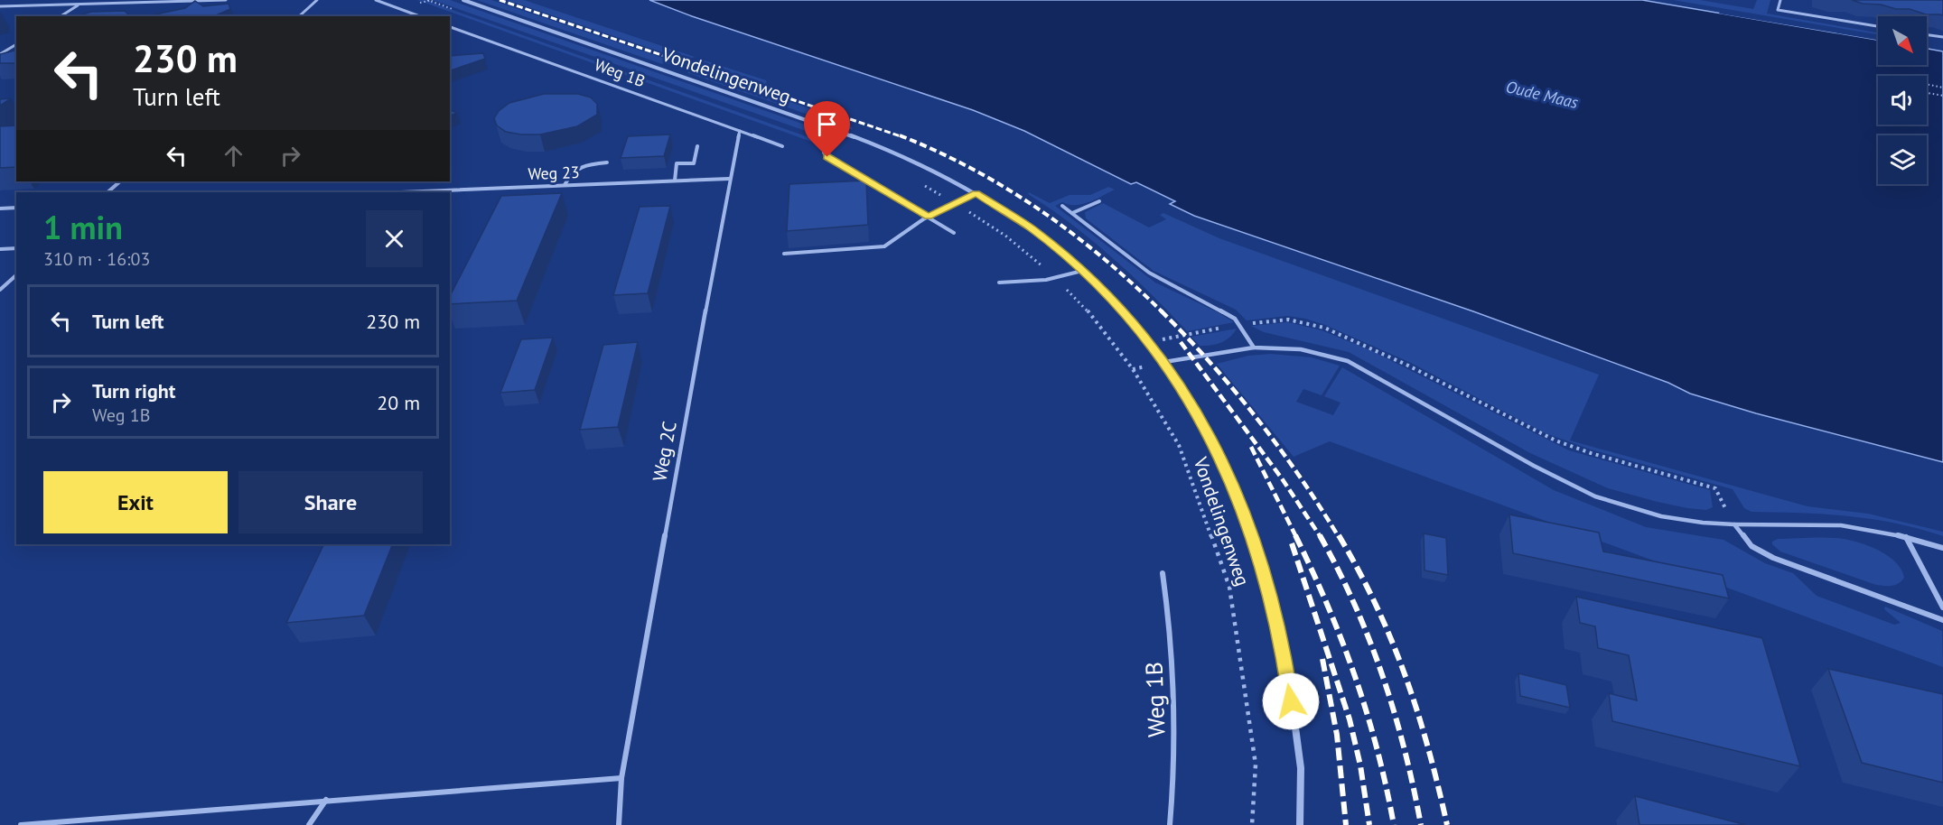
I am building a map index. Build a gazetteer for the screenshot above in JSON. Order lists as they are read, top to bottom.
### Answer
{
  "streets": {
    "street": ["Vondelingenweg"],
    "lane": ["Weg 1B", "Weg 23", "Weg 2C"]
  },
  "crossings": [
    ["Weg 1B", "Weg 2C"],
    ["Weg 23", "Weg 2C"]
  ],
  "water": ["Oude Maas"],
  "north": "bottom right",
  "page": {
    "turn": ["230 m", "Turn left"],
    "heading": ["1 min", "310 m · 16:03"],
    "list": [
      {
        "name": "Turn left",
        "value": "230 m"
      },
      {
        "name": "Turn right",
        "note": "Weg 1B",
        "value": "20 m"
      }
    ],
    "buttons": ["Exit", "Share"]
  }
}
